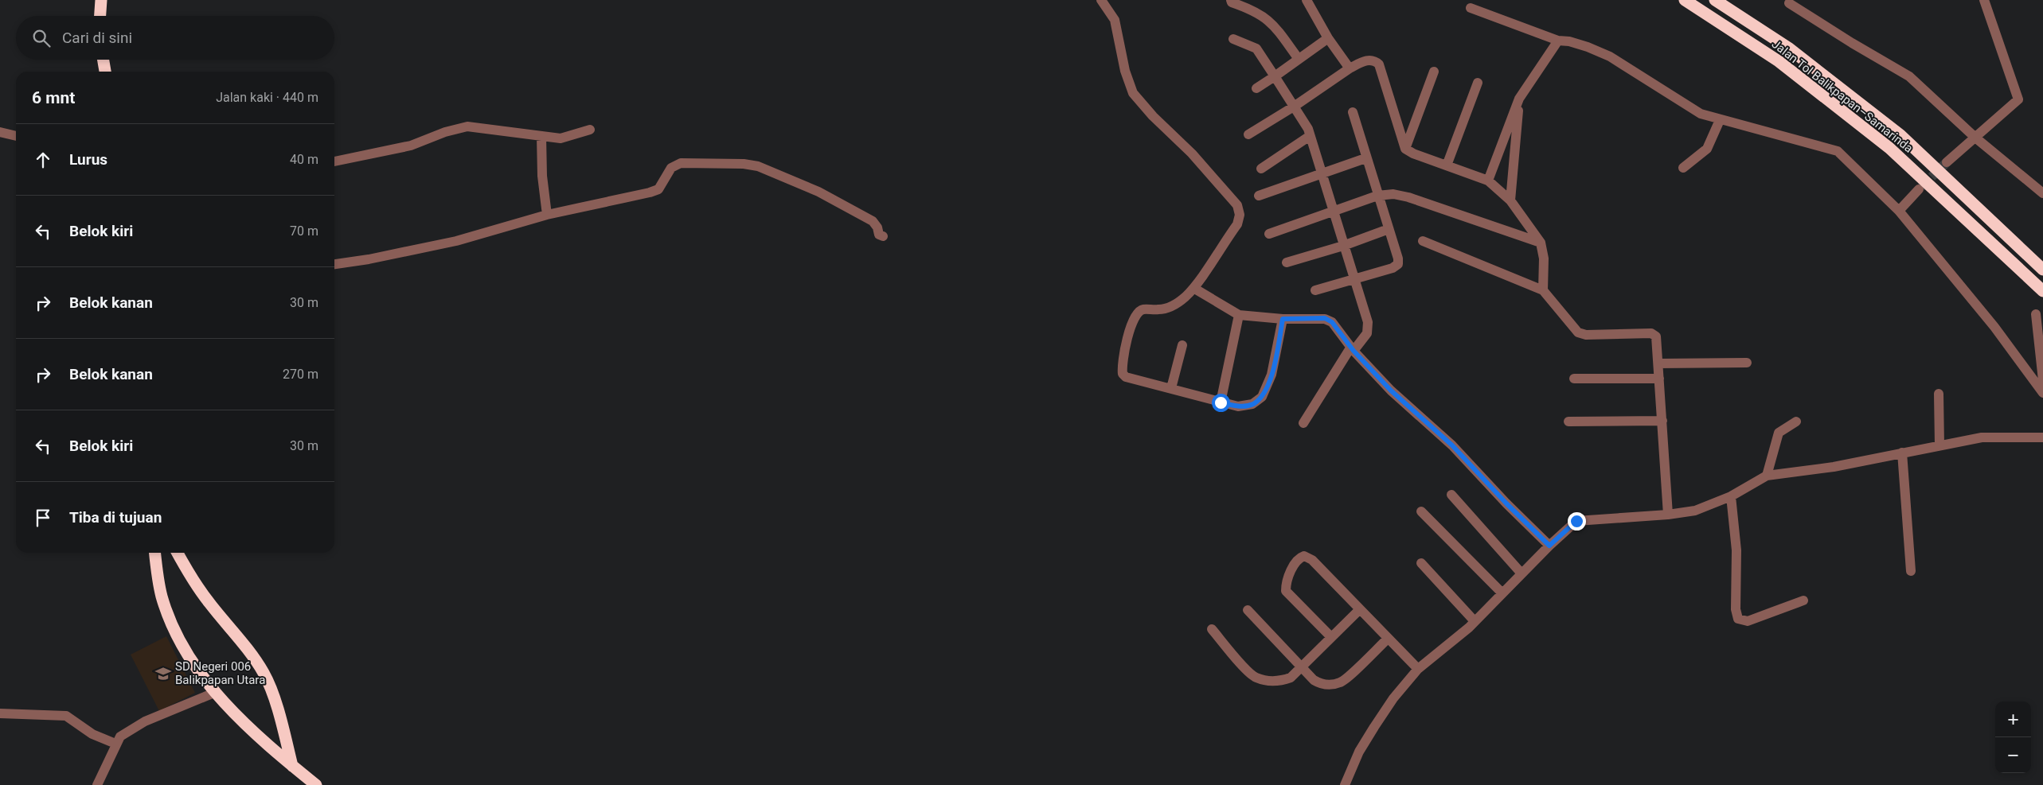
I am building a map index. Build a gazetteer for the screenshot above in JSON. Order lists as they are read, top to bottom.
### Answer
{
  "streets": {
    "highway": ["Jalan Tol Balikpapan–Samarinda"]
  },
  "places": {
    "school or university": ["SD Negeri 006 Balikpapan Utara"]
  },
  "page": {
    "search": "Cari di sini",
    "heading": ["6 mnt", "Jalan kaki · 440 m"],
    "list": [
      ["Lurus", "40 m"],
      ["Belok kiri", "70 m"],
      ["Belok kanan", "30 m"],
      ["Belok kanan", "270 m"],
      ["Belok kiri", "30 m"],
      "Tiba di tujuan"
    ],
    "map_buttons": ["+", "−"]
  }
}
